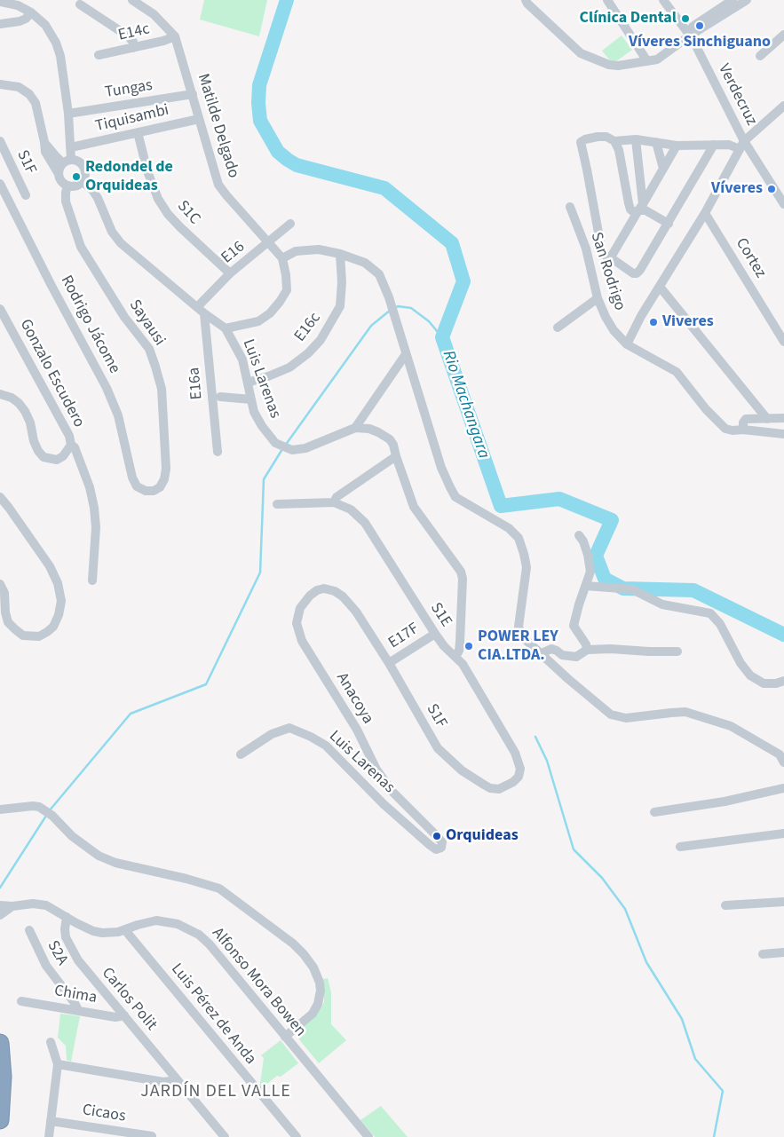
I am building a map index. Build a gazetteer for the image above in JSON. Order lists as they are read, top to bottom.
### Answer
{
  "streets": {
    "street": [
      "E14c",
      "Tungas",
      "Verdecruz",
      "Tiquisambi",
      "Matilde Delgado",
      "S1F",
      "S1C",
      "E16",
      "Cortez",
      "San Rodrigo",
      "Sayausi",
      "Rodrigo Jácome",
      "E16c",
      "Gonzalo Escudero",
      "Luis Larenas",
      "E16a",
      "S1E",
      "E17F",
      "Anacoya",
      "S2A",
      "Alfonso Mora Bowen",
      "Chima",
      "Carlos Polit",
      "Luis Pérez de Anda",
      "Cicaos"
    ]
  },
  "crossings": [
    ["E14c", "Matilde Delgado"],
    ["Tungas", "Matilde Delgado"],
    ["Tiquisambi", "Matilde Delgado"],
    ["Tiquisambi", "S1C"],
    ["Matilde Delgado", "E16"],
    ["S1F", "S1E"],
    ["S1F", "E17F"],
    ["S1F", "Anacoya"],
    ["S1C", "E16"],
    ["E16", "Luis Larenas"],
    ["E16", "E16a"],
    ["Sayausi", "Rodrigo Jácome"],
    ["Sayausi", "Luis Larenas"],
    ["E16c", "Luis Larenas"],
    ["Luis Larenas", "E16a"],
    ["Luis Larenas", "Anacoya"],
    ["S1E", "E17F"],
    ["S2A", "Chima"],
    ["Alfonso Mora Bowen", "Carlos Polit"],
    ["Alfonso Mora Bowen", "Luis Pérez de Anda"],
    ["Chima", "Carlos Polit"]
  ],
  "districts": ["JARDÍN DEL VALLE"],
  "water": ["Rio Machangara"],
  "places": [
    "Clínica Dental",
    "Víveres Sinchiguano",
    "Redondel de Orquideas",
    "Víveres",
    "Viveres",
    "POWER LEY CIA.LTDA.",
    "Orquideas"
  ]
}
